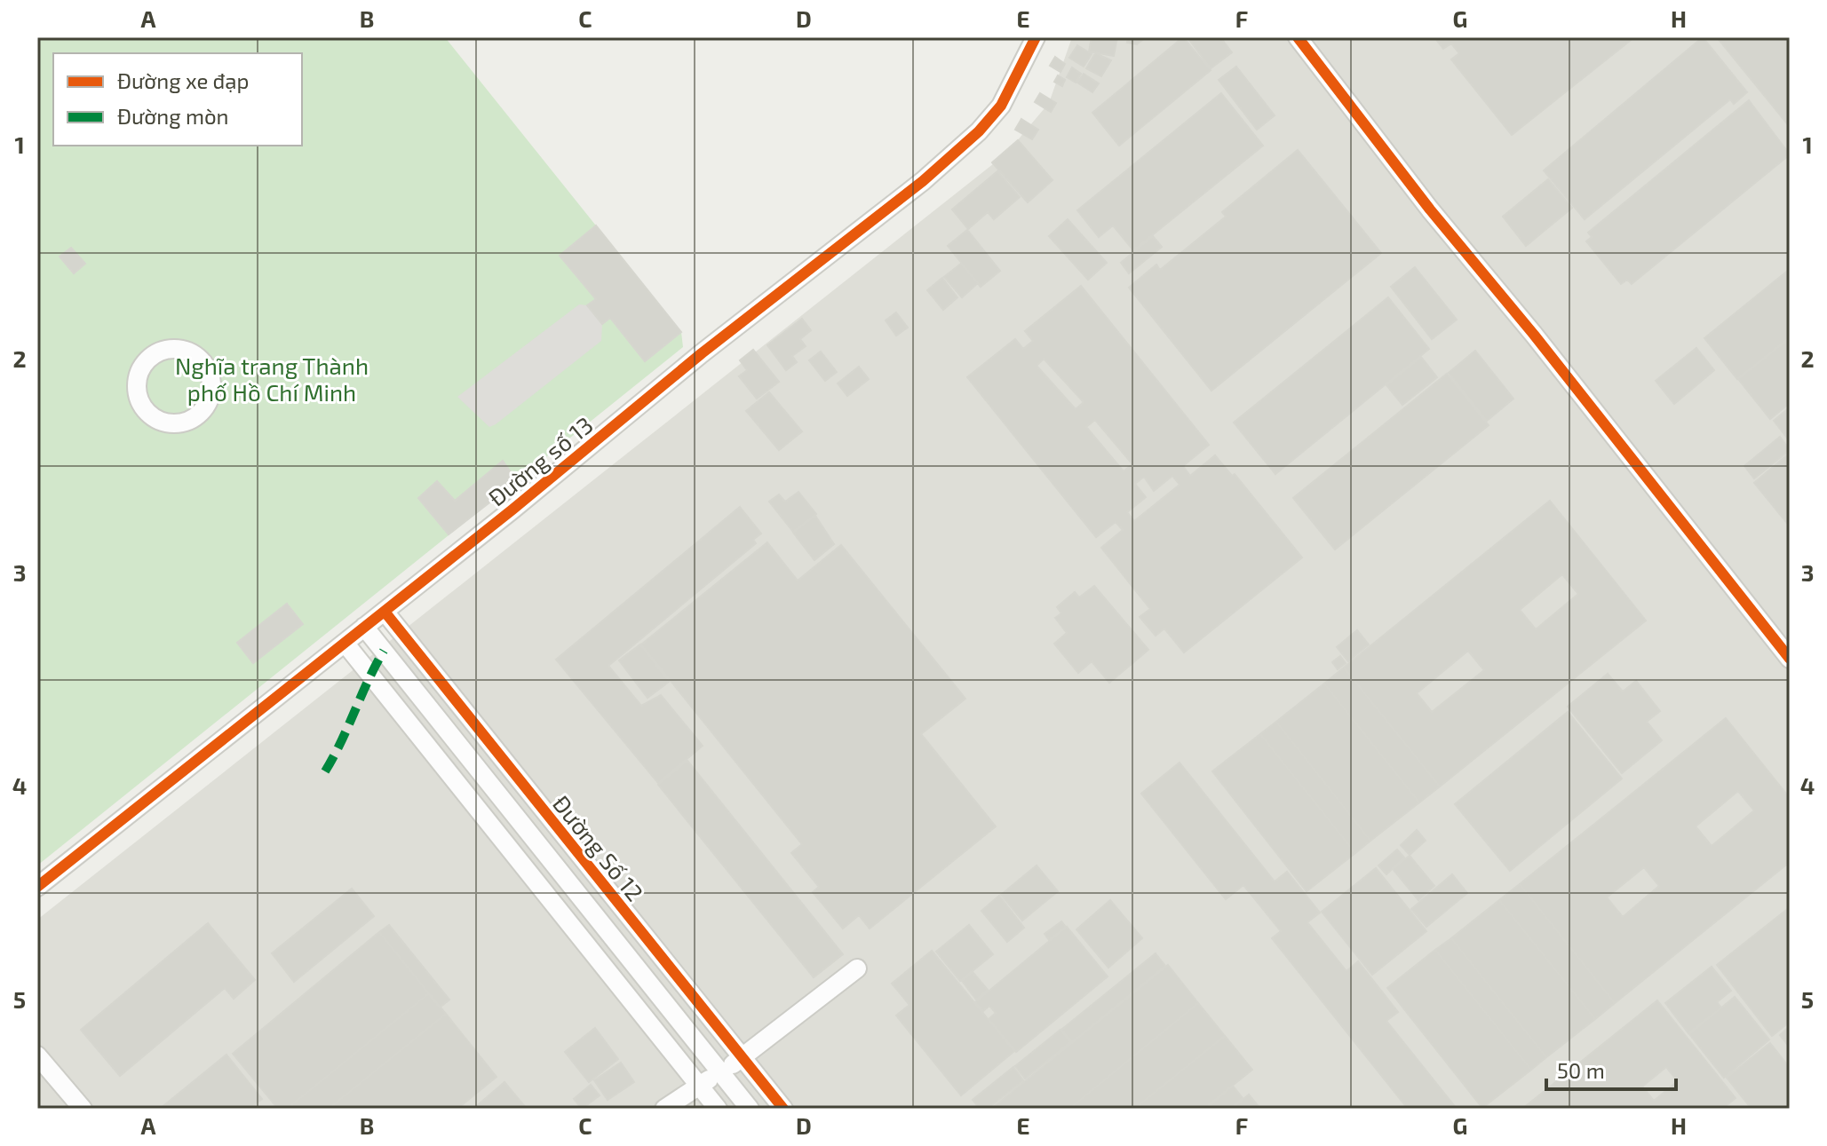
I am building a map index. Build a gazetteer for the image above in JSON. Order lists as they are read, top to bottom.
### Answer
{
  "streets": {
    "street": ["Đường số 13", "Đường Số 12"]
  },
  "crossings": [
    ["Đường số 13", "Đường Số 12"]
  ],
  "parks": ["Nghĩa trang Thành phố Hồ Chí Minh"],
  "legend": ["Đường xe đạp", "Đường mòn"],
  "scale_bar": "50 m",
  "grid": {
    "columns": [
      "A",
      "B",
      "C",
      "D",
      "E",
      "F",
      "G",
      "H"
    ],
    "rows": [
      "1",
      "2",
      "3",
      "4",
      "5"
    ]
  }
}
